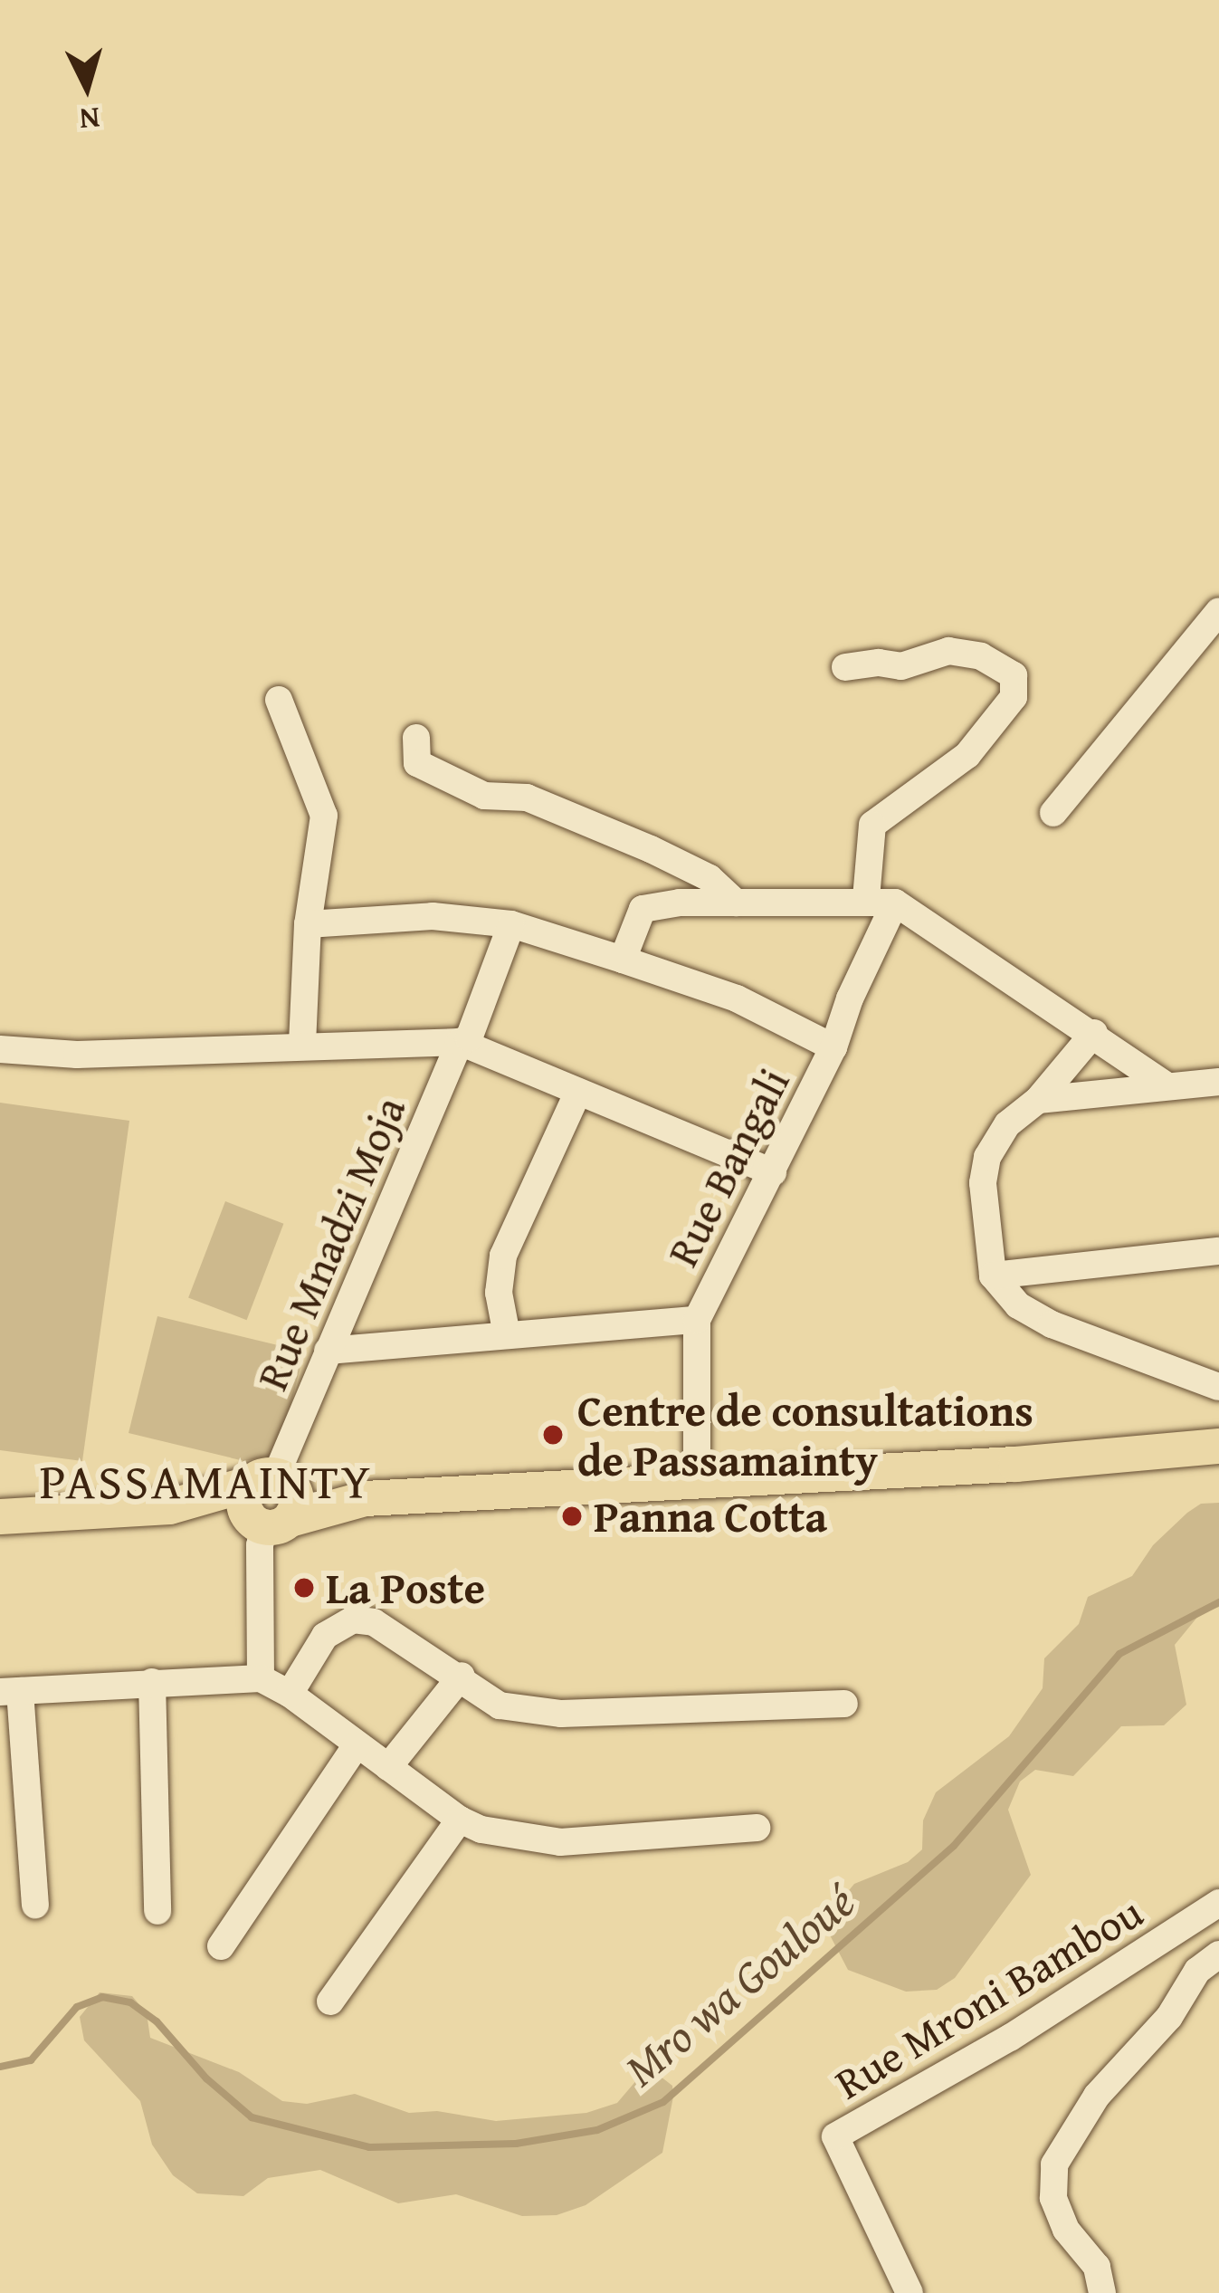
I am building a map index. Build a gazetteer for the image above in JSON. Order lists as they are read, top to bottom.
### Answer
{
  "streets": {
    "street": ["Rue Bangali", "Rue Mnadzi Moja", "Rue Mroni Bambou"]
  },
  "districts": ["PASSAMAINTY"],
  "water": ["Mro wa Gouloué"],
  "places": ["Centre de consultations de Passamainty", "Panna Cotta", "La Poste"],
  "north": "bottom"
}
